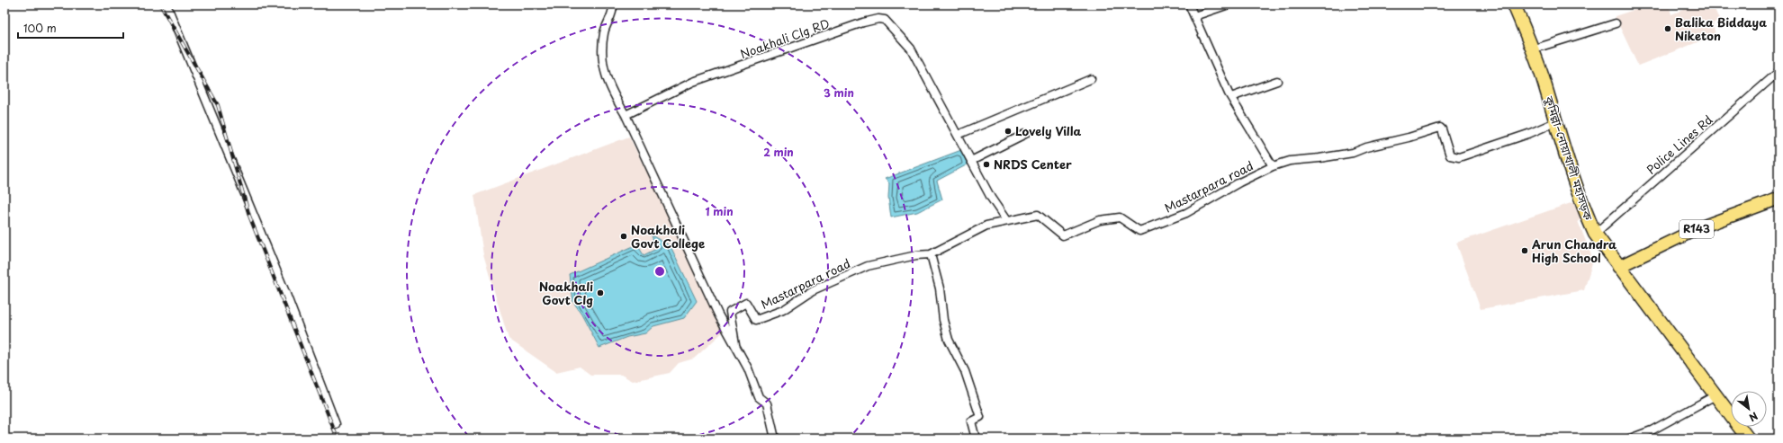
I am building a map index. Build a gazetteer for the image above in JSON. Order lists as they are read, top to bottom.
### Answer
{
  "streets": {
    "highway": ["কুমিল্লা–নোয়াখালী মহাসড়ক"],
    "main road": ["R143"],
    "street": ["Noakhali Clg RD", "Police Lines Rd", "Mastarpara road"]
  },
  "crossings": [
    ["Noakhali Clg RD", "Mastarpara road"],
    ["Police Lines Rd", "কুমিল্লা–নোয়াখালী মহাসড়ক"],
    ["কুমিল্লা–নোয়াখালী মহাসড়ক", "Mastarpara road"],
    ["কুমিল্লা–নোয়াখালী মহাসড়ক", "R143"]
  ],
  "places": [
    "Balika Biddaya Niketon",
    "Lovely Villa",
    "NRDS Center",
    "Noakhali Govt College",
    "Arun Chandra High School",
    "Noakhali Govt Clg"
  ],
  "scale_bar": "100 m",
  "north": "bottom right",
  "rings": ["3 min", "2 min", "1 min"]
}
